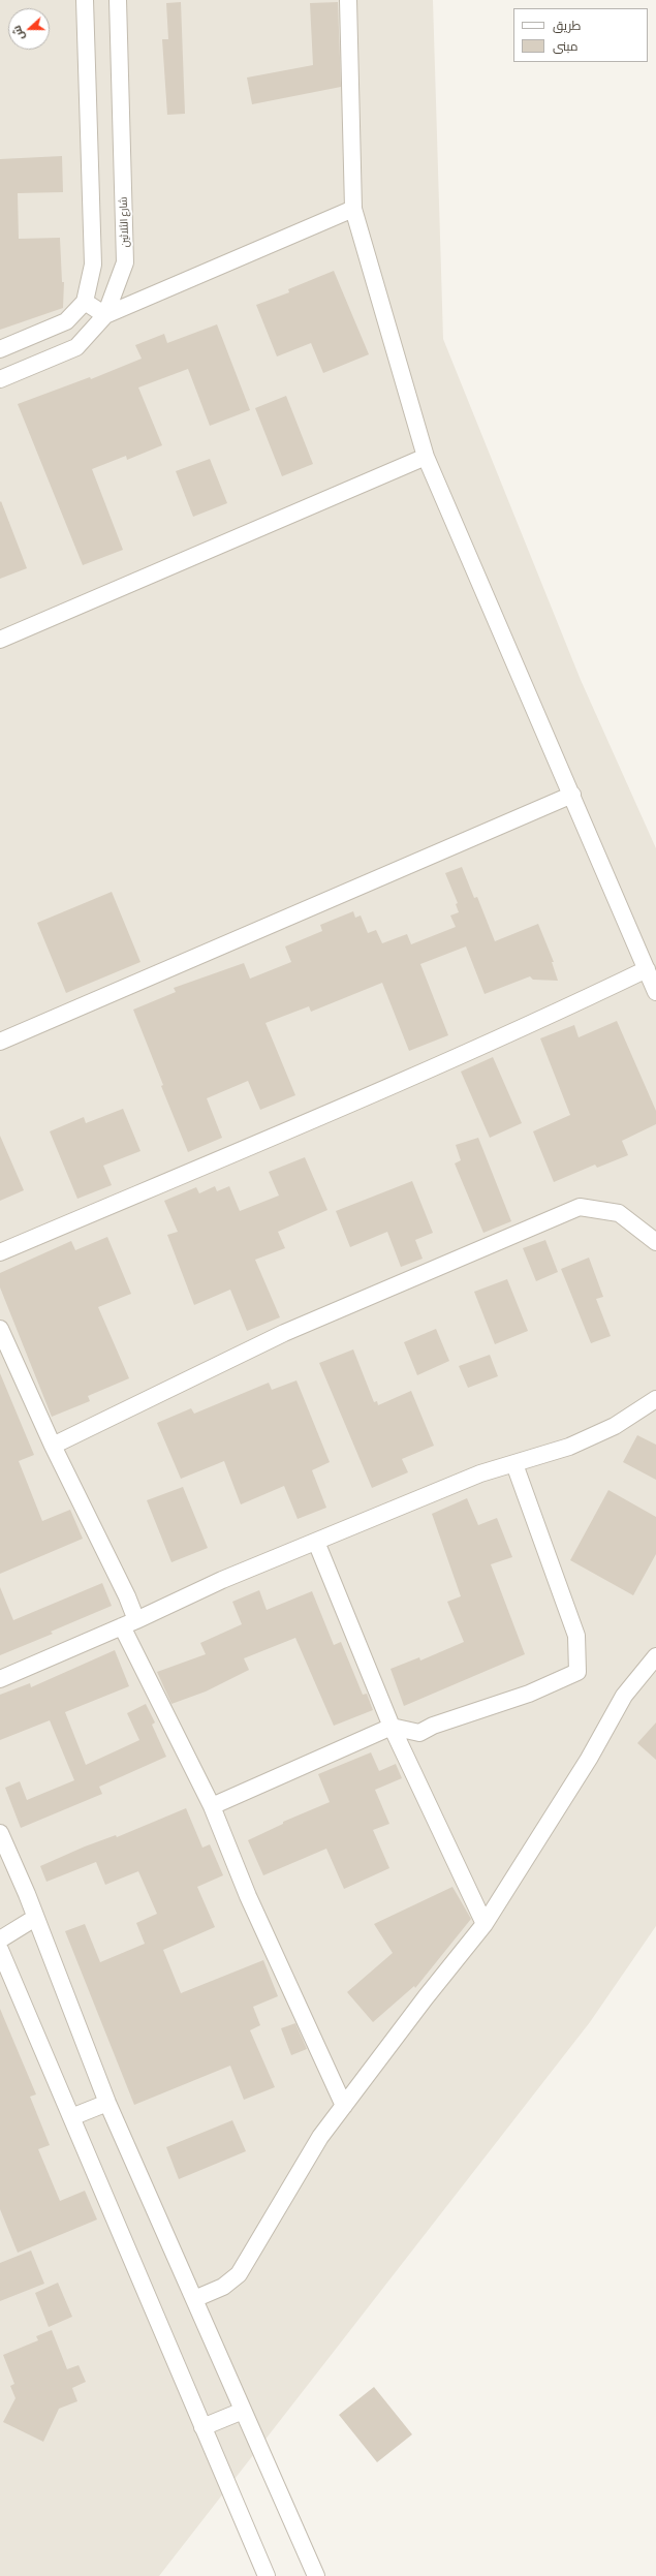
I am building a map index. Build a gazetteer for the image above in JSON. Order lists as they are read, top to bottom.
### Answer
{
  "streets": {
    "street": ["شارع الثلاثين"]
  },
  "legend": ["طريق", "مبنى"],
  "north": "left"
}
